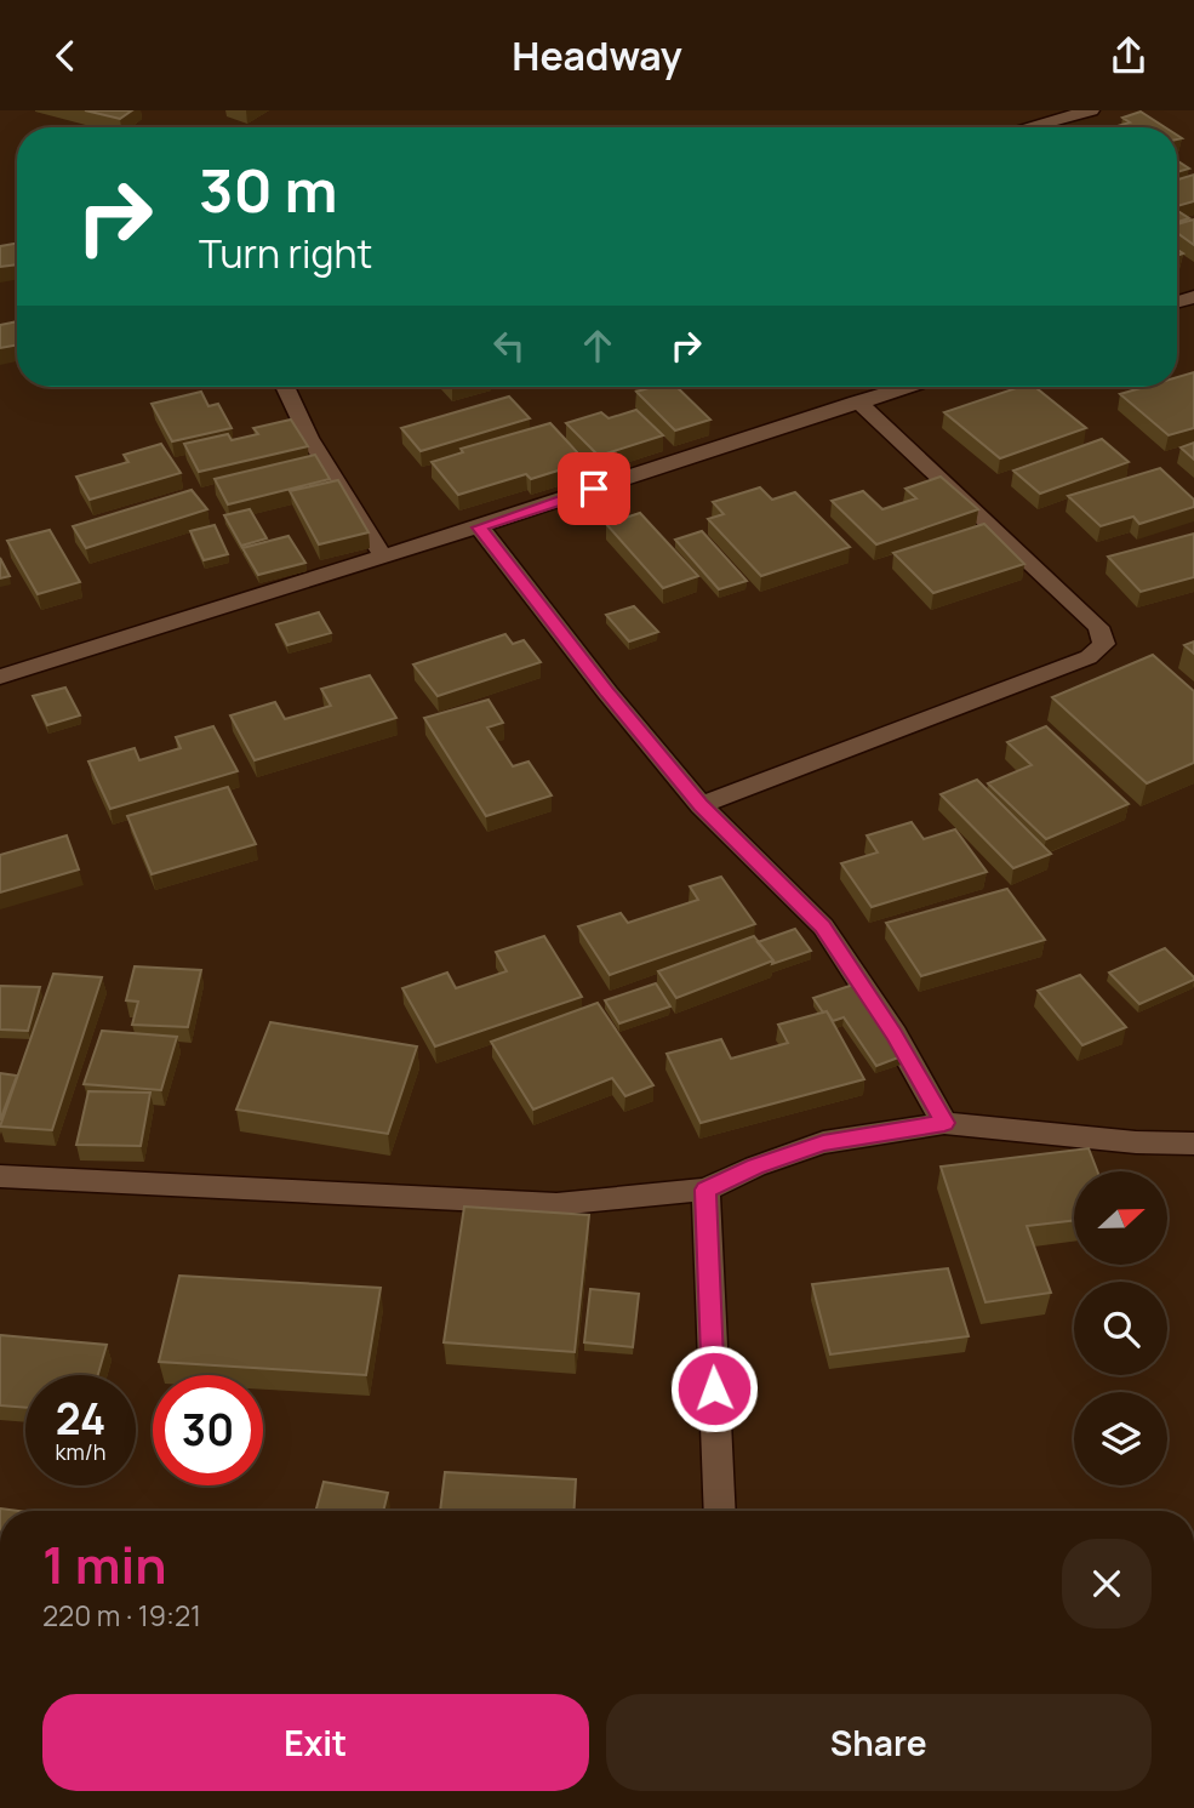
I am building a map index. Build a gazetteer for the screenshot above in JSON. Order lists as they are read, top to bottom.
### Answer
{
  "north": "right",
  "page": {
    "header": "Headway",
    "turn": ["30 m", "Turn right"],
    "speed": "24 km/h",
    "limit": "30",
    "heading": ["1 min", "220 m · 19:21"],
    "buttons": ["Exit", "Share"]
  }
}
